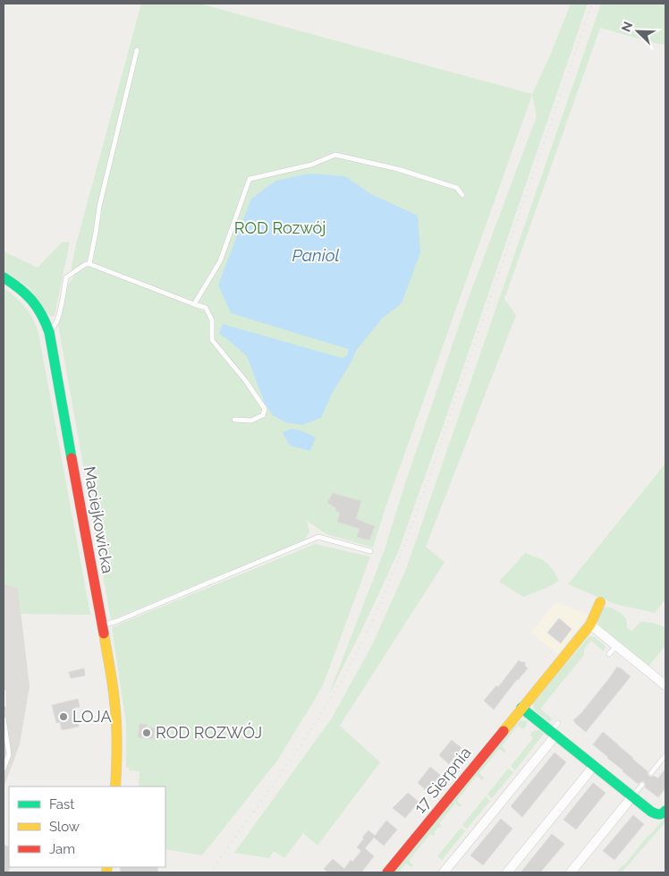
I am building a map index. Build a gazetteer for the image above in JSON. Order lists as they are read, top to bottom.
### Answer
{
  "streets": {
    "street": ["Maciejkowicka", "17 Sierpnia"]
  },
  "water": ["Paniol"],
  "parks": ["ROD Rozwój"],
  "places": ["LOJA", "ROD ROZWÓJ"],
  "legend": ["Fast", "Slow", "Jam"],
  "north": "top left"
}
